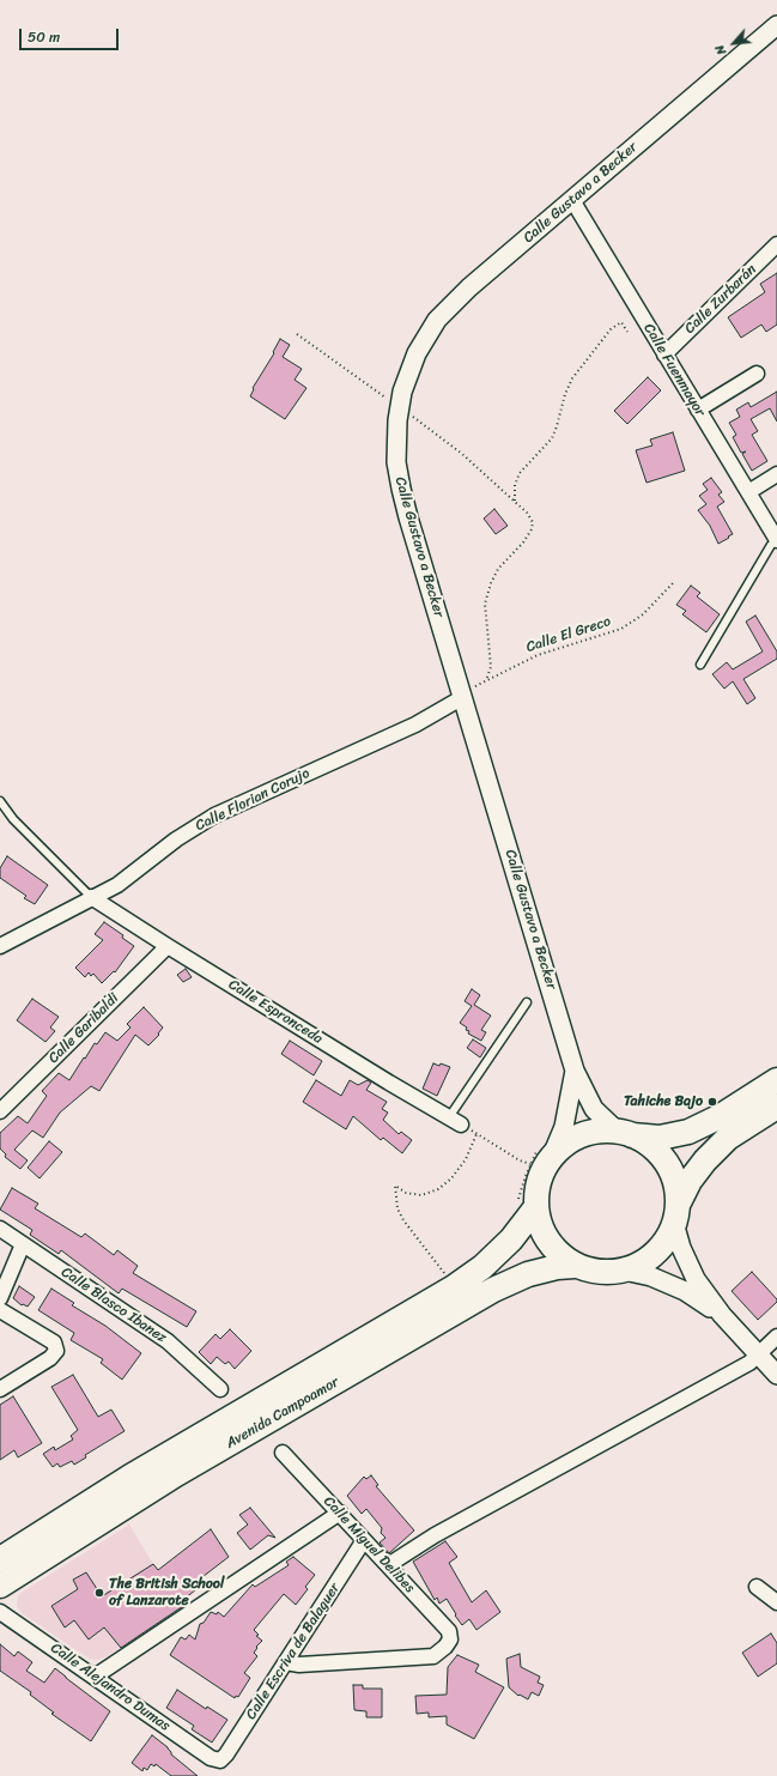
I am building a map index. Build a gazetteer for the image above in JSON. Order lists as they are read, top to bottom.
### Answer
{
  "streets": {
    "highway": ["Avenida Campoamor"],
    "street": [
      "Calle Gustavo a Becker",
      "Calle Zurbarán",
      "Calle Fuenmayor",
      "Calle Florian Corujo",
      "Calle Espronceda",
      "Calle Garibaldi",
      "Calle Blasco Ibanez",
      "Calle Miguel Delibes",
      "Calle Escriva de Balaguer",
      "Calle Alejandro Dumas"
    ],
    "path": ["Calle El Greco"]
  },
  "crossings": [
    ["Calle Gustavo a Becker", "Calle Fuenmayor"],
    ["Calle Gustavo a Becker", "Calle El Greco"],
    ["Calle Gustavo a Becker", "Calle Florian Corujo"],
    ["Calle Gustavo a Becker", "Avenida Campoamor"],
    ["Calle Zurbarán", "Calle Fuenmayor"],
    ["Calle El Greco", "Calle Florian Corujo"],
    ["Calle Florian Corujo", "Calle Espronceda"],
    ["Calle Espronceda", "Calle Garibaldi"],
    ["Calle Miguel Delibes", "Calle Escriva de Balaguer"],
    ["Calle Escriva de Balaguer", "Calle Alejandro Dumas"]
  ],
  "places": ["Tahiche Bajo", "The British School of Lanzarote"],
  "scale_bar": "50 m",
  "north": "bottom left"
}
